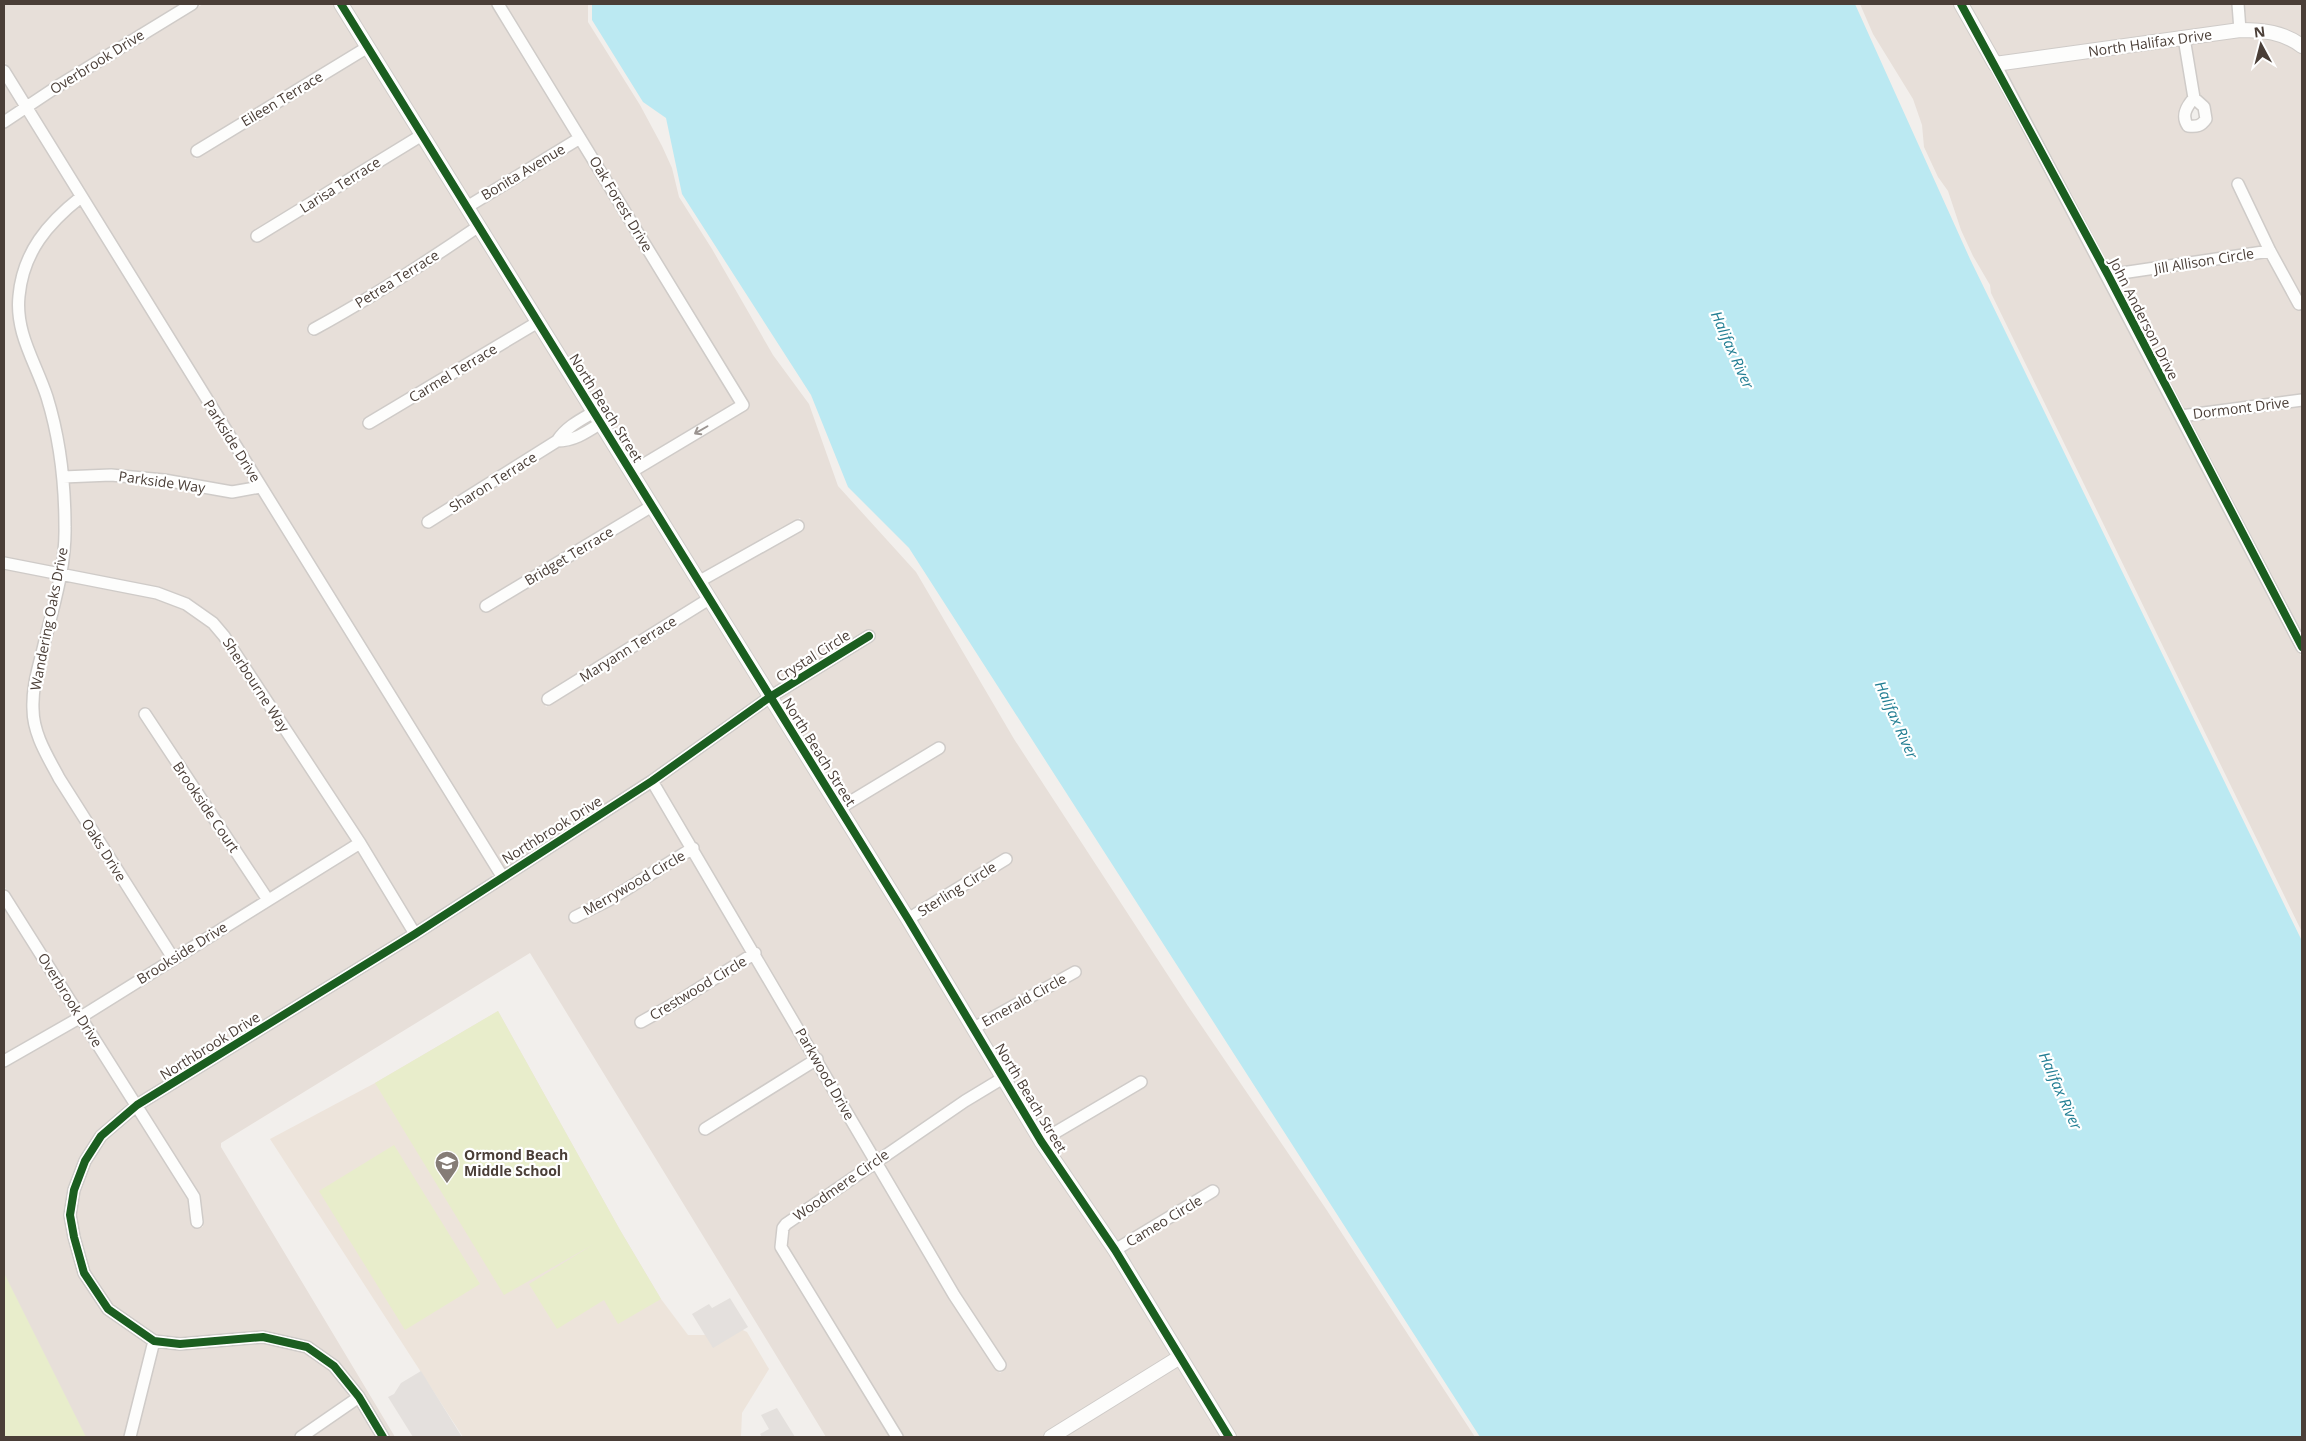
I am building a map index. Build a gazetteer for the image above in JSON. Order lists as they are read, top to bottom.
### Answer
{
  "streets": {
    "street": [
      "North Halifax Drive",
      "Overbrook Drive",
      "Eileen Terrace",
      "Bonita Avenue",
      "Larisa Terrace",
      "Oak Forest Drive",
      "Jill Allison Circle",
      "Petrea Terrace",
      "John Anderson Drive",
      "Carmel Terrace",
      "North Beach Street",
      "Dormont Drive",
      "Parkside Drive",
      "Parkside Way",
      "Sharon Terrace",
      "Bridget Terrace",
      "Wandering Oaks Drive",
      "Maryann Terrace",
      "Crystal Circle",
      "Sherbourne Way",
      "Brookside Court",
      "Northbrook Drive",
      "Oaks Drive",
      "Merrywood Circle",
      "Sterling Circle",
      "Brookside Drive",
      "Crestwood Circle",
      "Emerald Circle",
      "Parkwood Drive",
      "Woodmere Circle",
      "Cameo Circle"
    ]
  },
  "crossings": [
    ["North Halifax Drive", "John Anderson Drive"],
    ["Overbrook Drive", "Parkside Drive"],
    ["Overbrook Drive", "Northbrook Drive"],
    ["Overbrook Drive", "Brookside Drive"],
    ["Eileen Terrace", "North Beach Street"],
    ["Bonita Avenue", "Oak Forest Drive"],
    ["Bonita Avenue", "North Beach Street"],
    ["Larisa Terrace", "North Beach Street"],
    ["Oak Forest Drive", "North Beach Street"],
    ["Jill Allison Circle", "John Anderson Drive"],
    ["Petrea Terrace", "North Beach Street"],
    ["John Anderson Drive", "Dormont Drive"],
    ["Carmel Terrace", "North Beach Street"],
    ["North Beach Street", "Sharon Terrace"],
    ["North Beach Street", "Bridget Terrace"],
    ["North Beach Street", "Maryann Terrace"],
    ["North Beach Street", "Crystal Circle"],
    ["North Beach Street", "Northbrook Drive"],
    ["North Beach Street", "Sterling Circle"],
    ["North Beach Street", "Emerald Circle"],
    ["North Beach Street", "Woodmere Circle"],
    ["North Beach Street", "Cameo Circle"],
    ["Parkside Drive", "Parkside Way"],
    ["Parkside Drive", "Wandering Oaks Drive"],
    ["Parkside Drive", "Northbrook Drive"],
    ["Parkside Way", "Wandering Oaks Drive"],
    ["Wandering Oaks Drive", "Sherbourne Way"],
    ["Wandering Oaks Drive", "Oaks Drive"],
    ["Crystal Circle", "Northbrook Drive"],
    ["Sherbourne Way", "Northbrook Drive"],
    ["Sherbourne Way", "Brookside Drive"],
    ["Brookside Court", "Brookside Drive"],
    ["Northbrook Drive", "Parkwood Drive"],
    ["Oaks Drive", "Brookside Drive"],
    ["Merrywood Circle", "Parkwood Drive"],
    ["Crestwood Circle", "Parkwood Drive"],
    ["Parkwood Drive", "Woodmere Circle"]
  ],
  "water": ["Halifax River"],
  "places": {
    "school or university": ["Ormond Beach Middle School"]
  },
  "north": "top"
}
